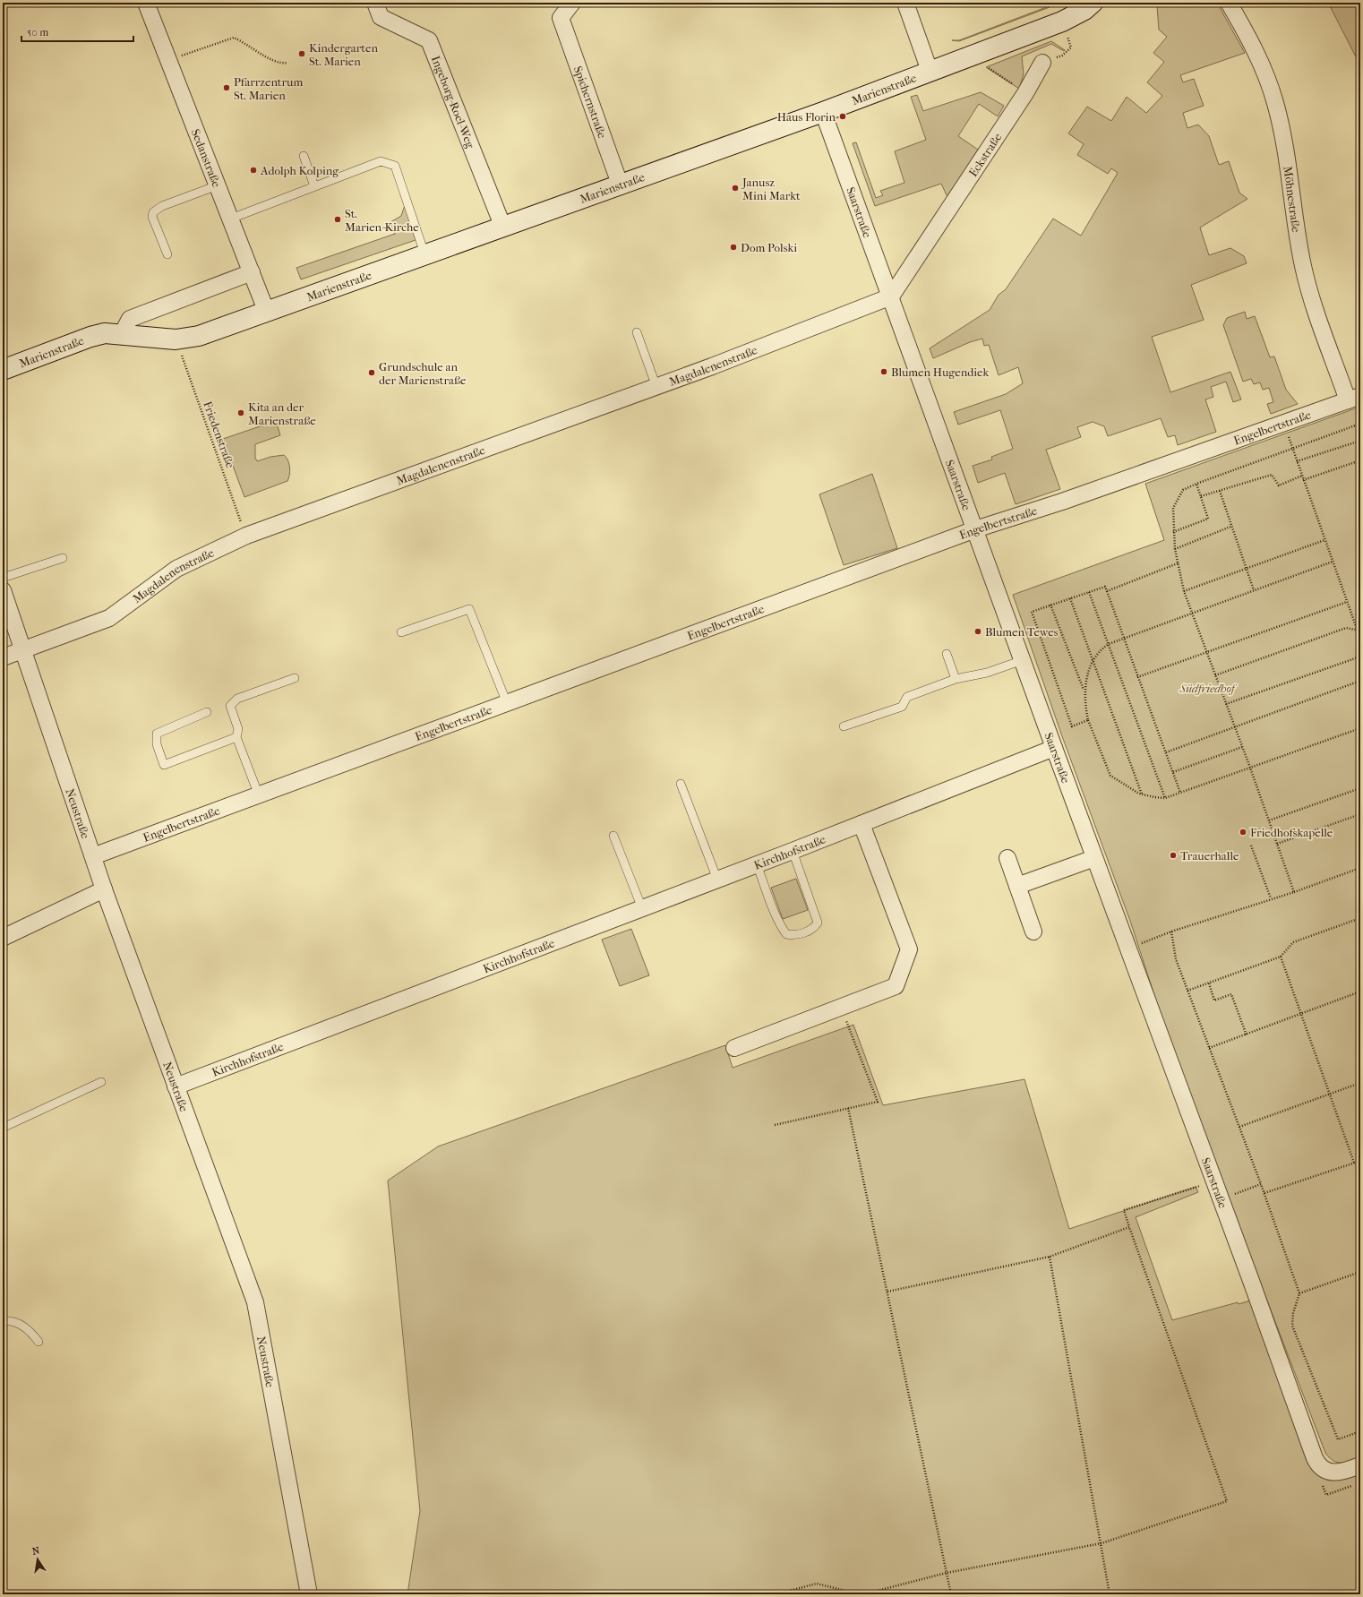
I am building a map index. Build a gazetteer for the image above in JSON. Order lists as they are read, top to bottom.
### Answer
{
  "streets": {
    "street": [
      "Marienstraße",
      "Ingeborg-Roel-Weg",
      "Spichernstraße",
      "Eckstraße",
      "Sedanstraße",
      "Möhnestraße",
      "Saarstraße",
      "Magdalenenstraße",
      "Engelbertstraße",
      "Neustraße",
      "Kirchhofstraße"
    ],
    "path": ["Friedenstraße"]
  },
  "crossings": [
    ["Marienstraße", "Ingeborg-Roel-Weg"],
    ["Marienstraße", "Spichernstraße"],
    ["Marienstraße", "Sedanstraße"],
    ["Marienstraße", "Saarstraße"],
    ["Marienstraße", "Friedenstraße"],
    ["Eckstraße", "Saarstraße"],
    ["Eckstraße", "Magdalenenstraße"],
    ["Möhnestraße", "Engelbertstraße"],
    ["Saarstraße", "Magdalenenstraße"],
    ["Saarstraße", "Engelbertstraße"],
    ["Saarstraße", "Kirchhofstraße"],
    ["Magdalenenstraße", "Friedenstraße"],
    ["Magdalenenstraße", "Neustraße"],
    ["Engelbertstraße", "Neustraße"],
    ["Neustraße", "Kirchhofstraße"]
  ],
  "parks": ["Südfriedhof"],
  "places": [
    "Kindergarten St. Marien",
    "Pfarrzentrum St. Marien",
    "Haus Florin",
    "Adolph Kolping",
    "Janusz Mini Markt",
    "St. Marien-Kirche",
    "Dom Polski",
    "Blumen Hugendiek",
    "Grundschule an der Marienstraße",
    "Kita an der Marienstraße",
    "Blumen Tewes",
    "Friedhofskapelle",
    "Trauerhalle"
  ],
  "scale_bar": "50 m",
  "north": "top"
}
